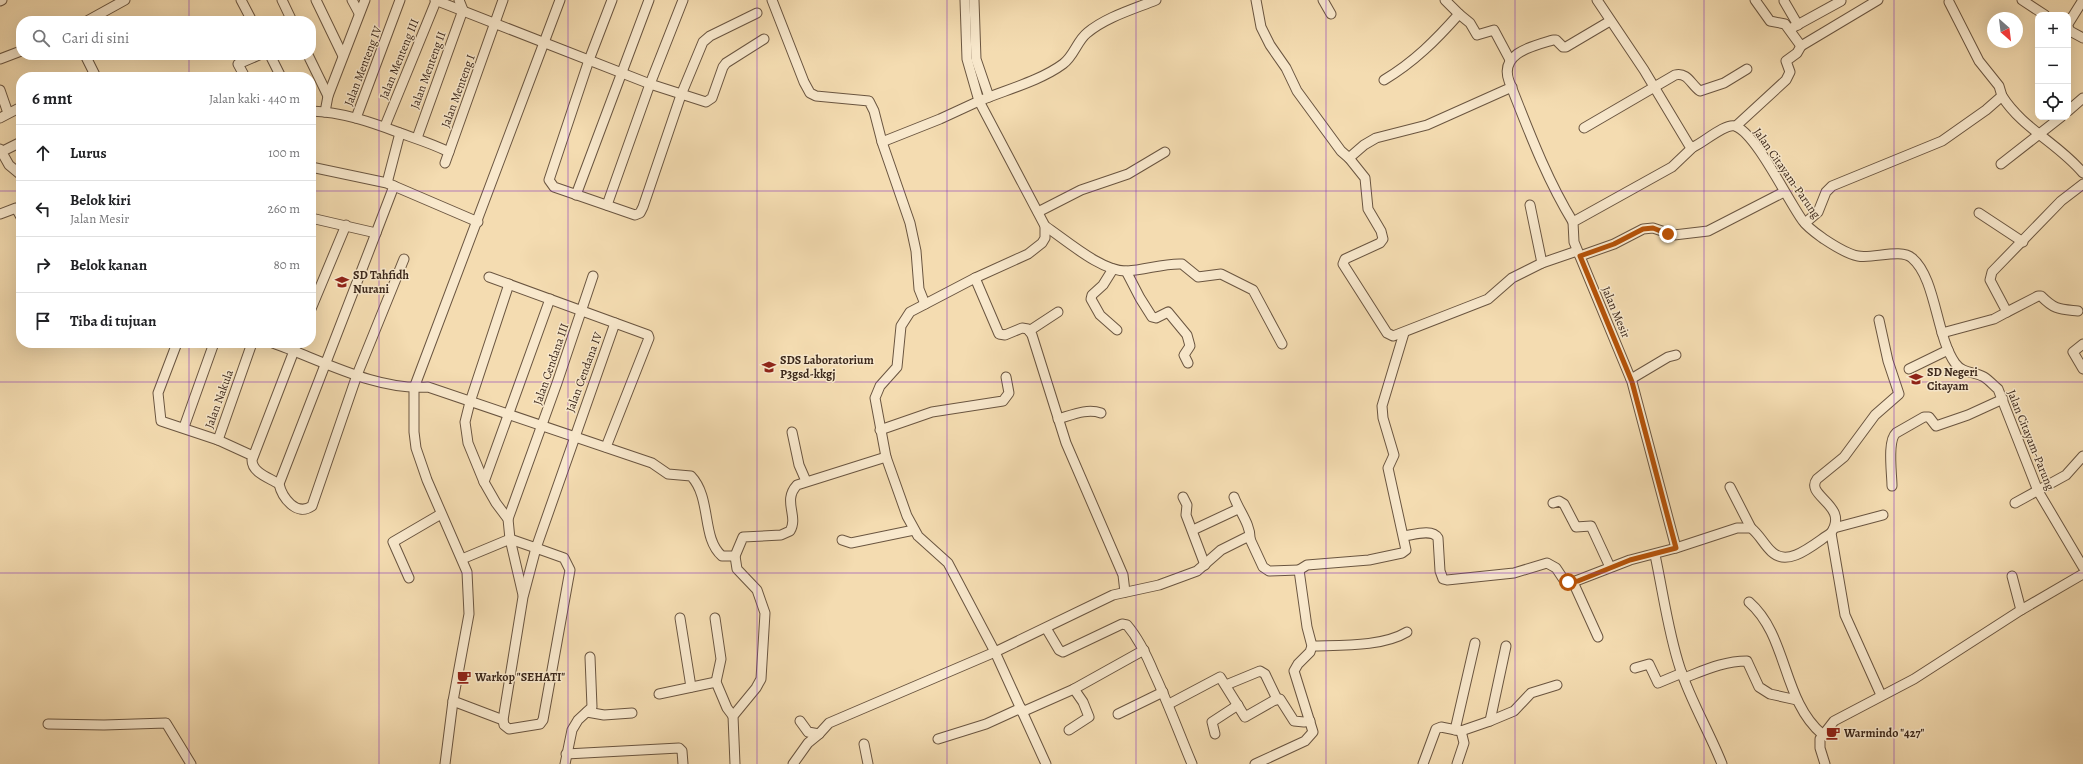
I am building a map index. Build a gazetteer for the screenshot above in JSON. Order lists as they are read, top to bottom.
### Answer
{
  "streets": {
    "street": [
      "Jalan Menteng III",
      "Jalan Menteng IV",
      "Jalan Menteng II",
      "Jalan Menteng I",
      "Jalan Citayam-Parung",
      "Jalan Mesir",
      "Jalan Cendana III",
      "Jalan Cendana IV",
      "Jalan Nakula"
    ]
  },
  "places": {
    "school or university": ["SD Tahfidh Nurani", "SDS Laboratorium P3gsd-kkgj", "SD Negeri Citayam"],
    "cafe": ["Warkop \"SEHATI\"", "Warmindo \"427\""]
  },
  "north": "bottom right",
  "page": {
    "map_buttons": ["+", "−"],
    "search": "Cari di sini",
    "heading": ["6 mnt", "Jalan kaki · 440 m"],
    "list": [
      ["Lurus", "100 m"],
      ["Belok kiri", "Jalan Mesir", "260 m"],
      ["Belok kanan", "80 m"],
      "Tiba di tujuan"
    ]
  }
}
